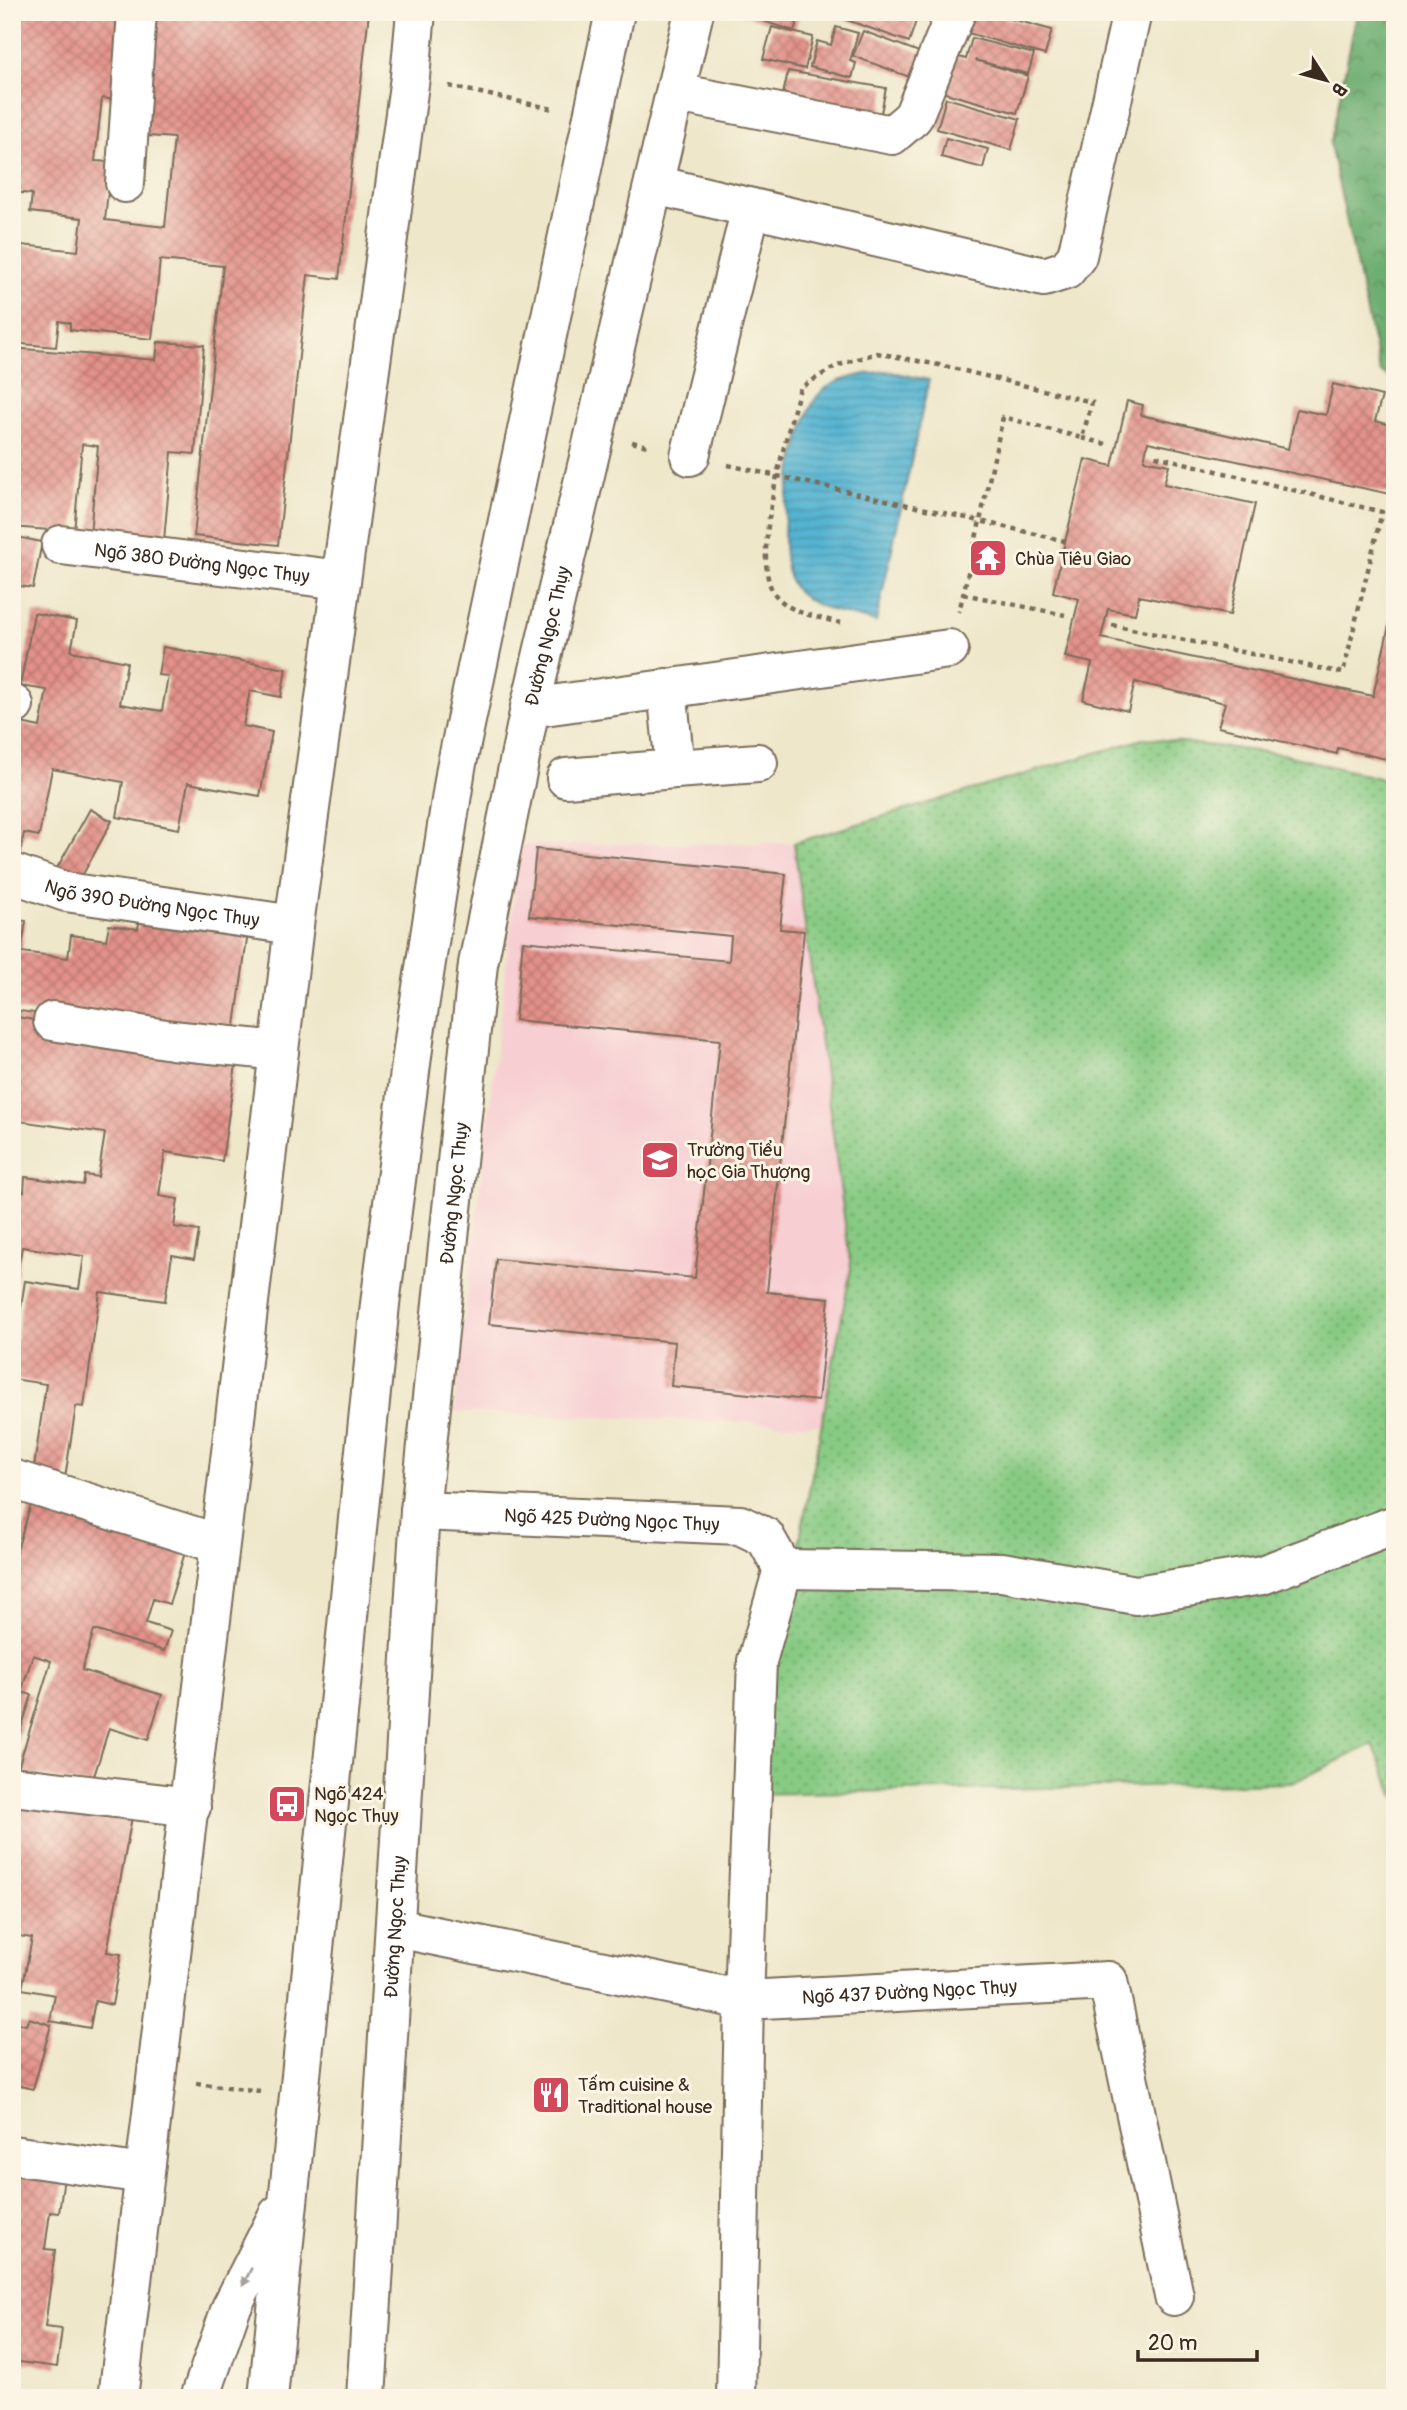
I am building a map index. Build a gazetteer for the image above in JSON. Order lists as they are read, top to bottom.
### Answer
{
  "streets": {
    "street": [
      "Ngõ 380 Đường Ngọc Thụy",
      "Đường Ngọc Thụy",
      "Ngõ 390 Đường Ngọc Thụy",
      "Ngõ 425 Đường Ngọc Thụy",
      "Ngõ 437 Đường Ngọc Thụy"
    ]
  },
  "crossings": [
    ["Đường Ngọc Thụy", "Ngõ 425 Đường Ngọc Thụy"],
    ["Đường Ngọc Thụy", "Ngõ 437 Đường Ngọc Thụy"]
  ],
  "places": {
    "temple": ["Chùa Tiêu Giao"],
    "school or university": ["Trường Tiểu học Gia Thượng"],
    "bus stop": ["Ngõ 424 Ngọc Thụy"],
    "restaurant": ["Tấm cuisine & Traditional house"]
  },
  "scale_bar": "20 m",
  "north": "bottom right"
}
